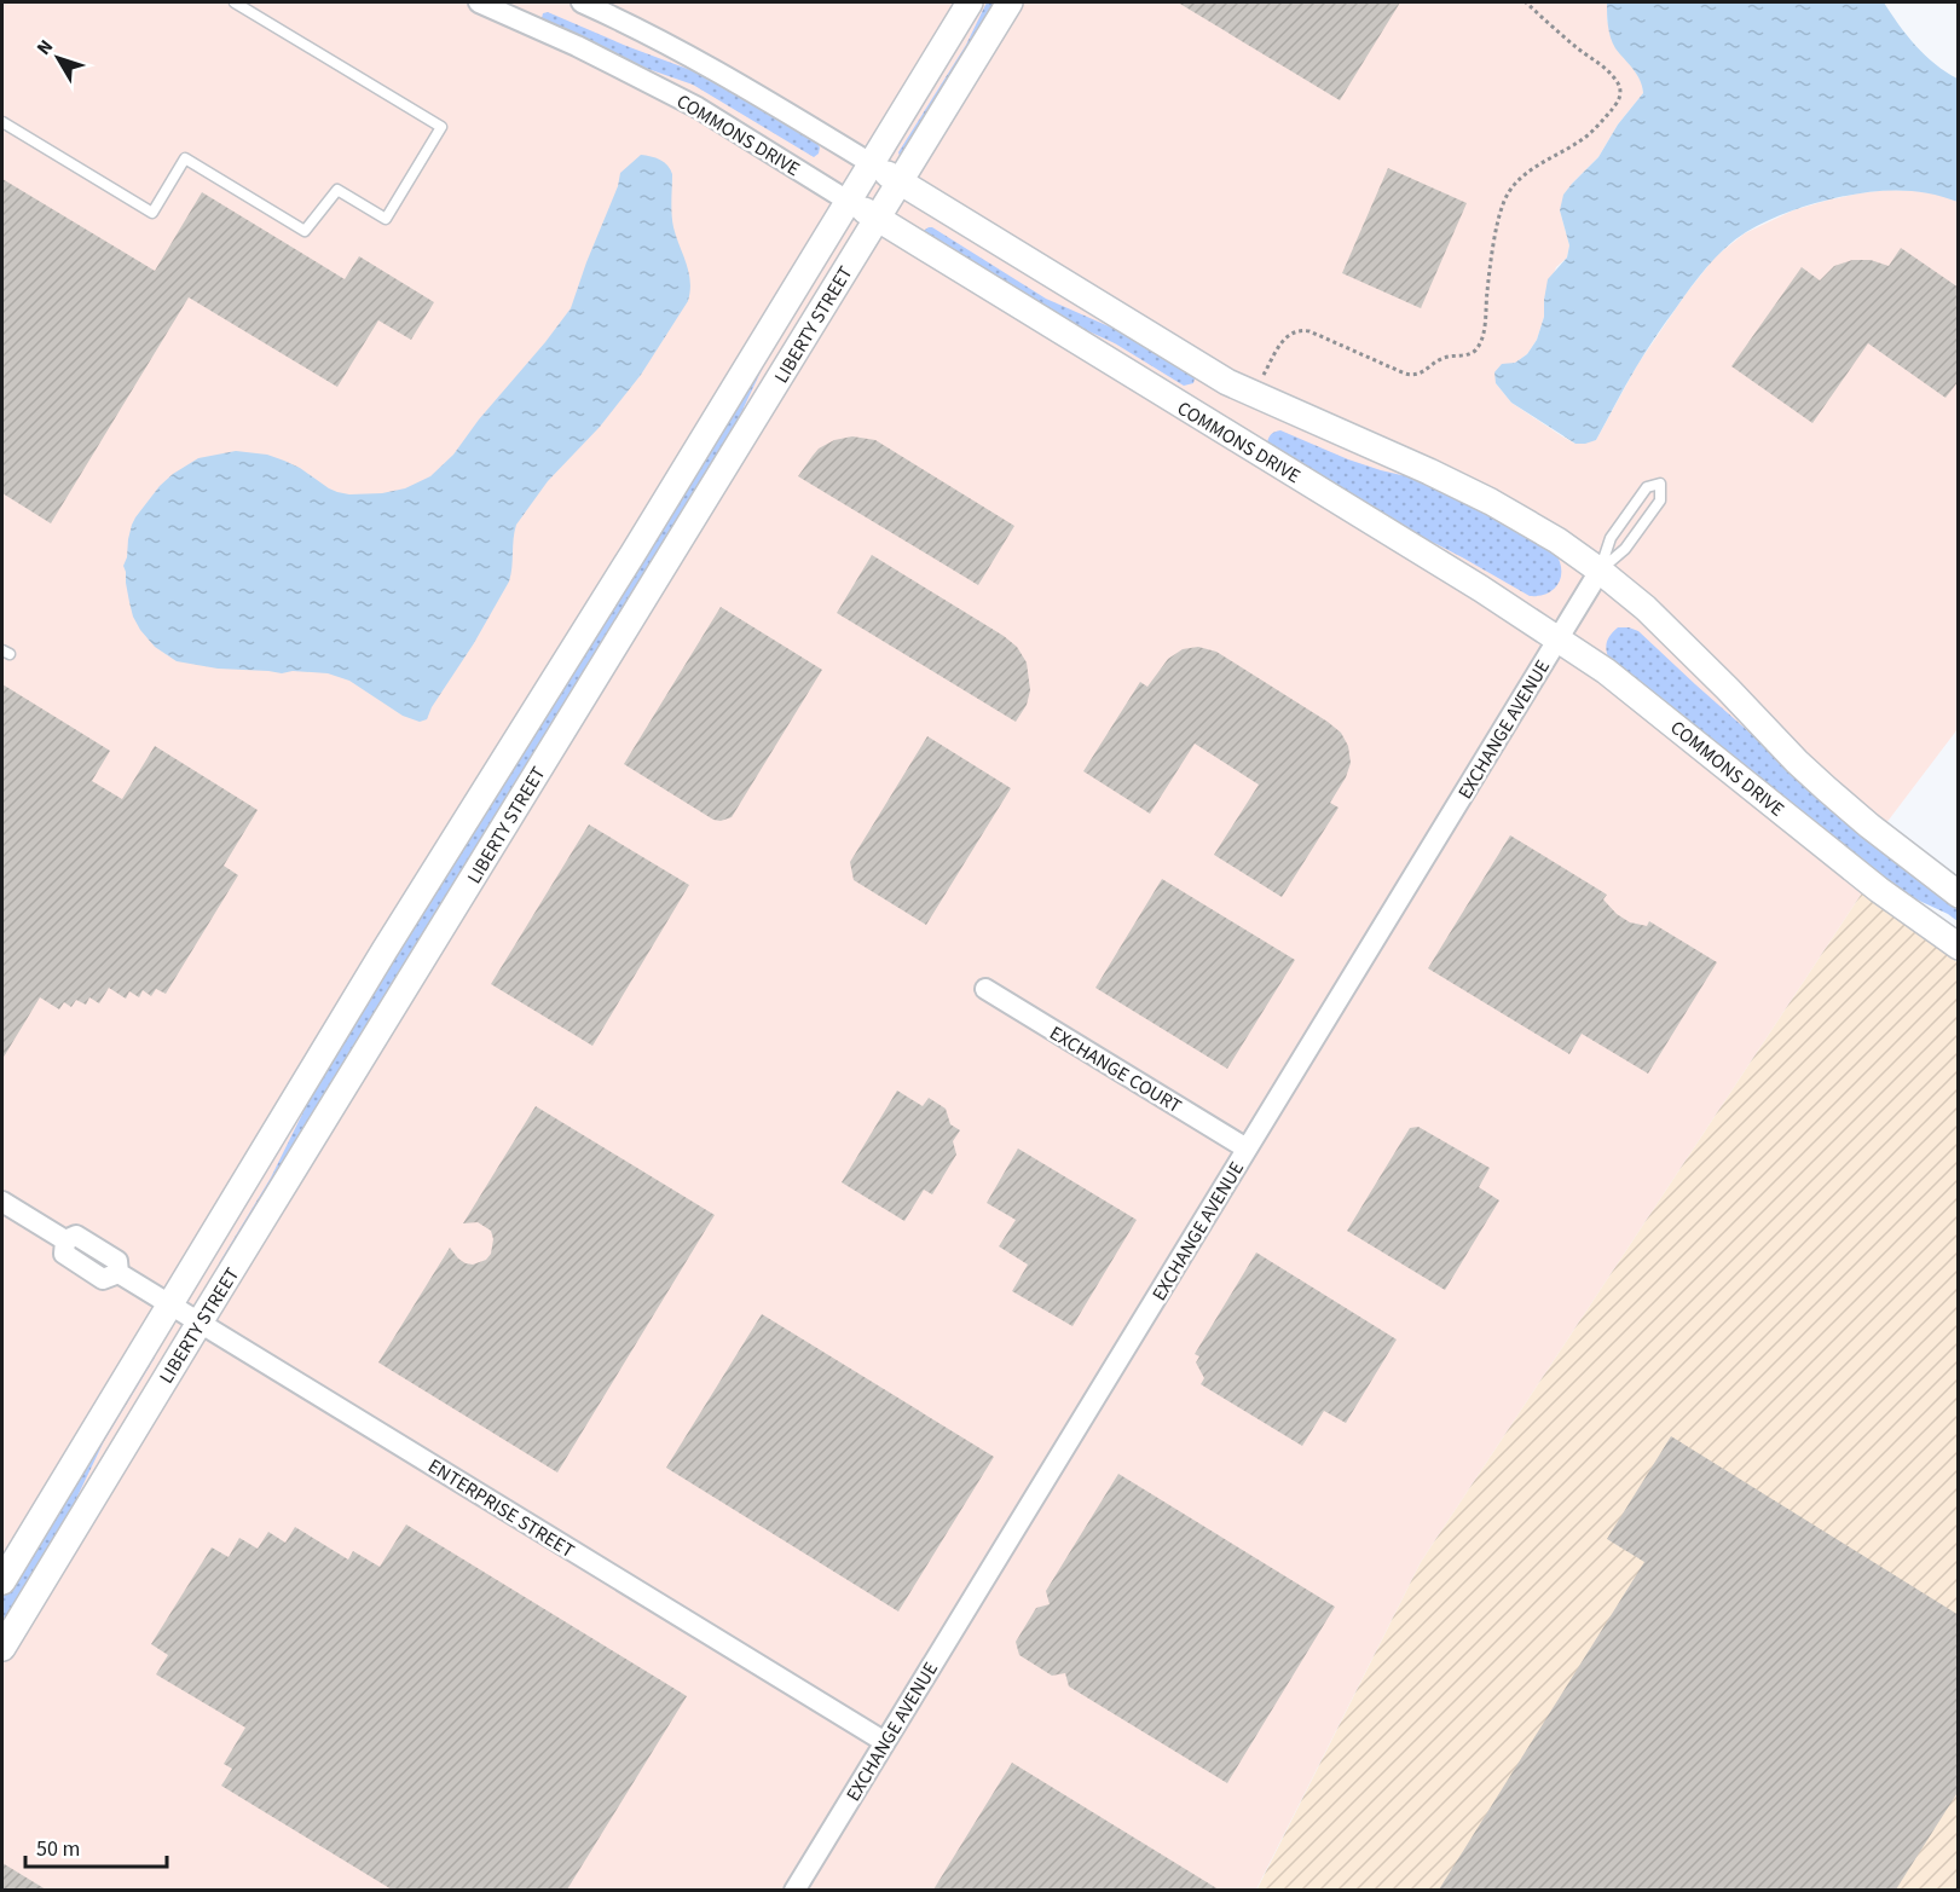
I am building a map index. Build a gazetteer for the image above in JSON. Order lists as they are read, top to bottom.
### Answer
{
  "streets": {
    "street": [
      "COMMONS DRIVE",
      "LIBERTY STREET",
      "EXCHANGE AVENUE",
      "EXCHANGE COURT",
      "ENTERPRISE STREET"
    ]
  },
  "crossings": [
    ["COMMONS DRIVE", "LIBERTY STREET"],
    ["COMMONS DRIVE", "EXCHANGE AVENUE"],
    ["LIBERTY STREET", "ENTERPRISE STREET"],
    ["EXCHANGE AVENUE", "EXCHANGE COURT"],
    ["EXCHANGE AVENUE", "ENTERPRISE STREET"]
  ],
  "scale_bar": "50 m",
  "north": "top left"
}
